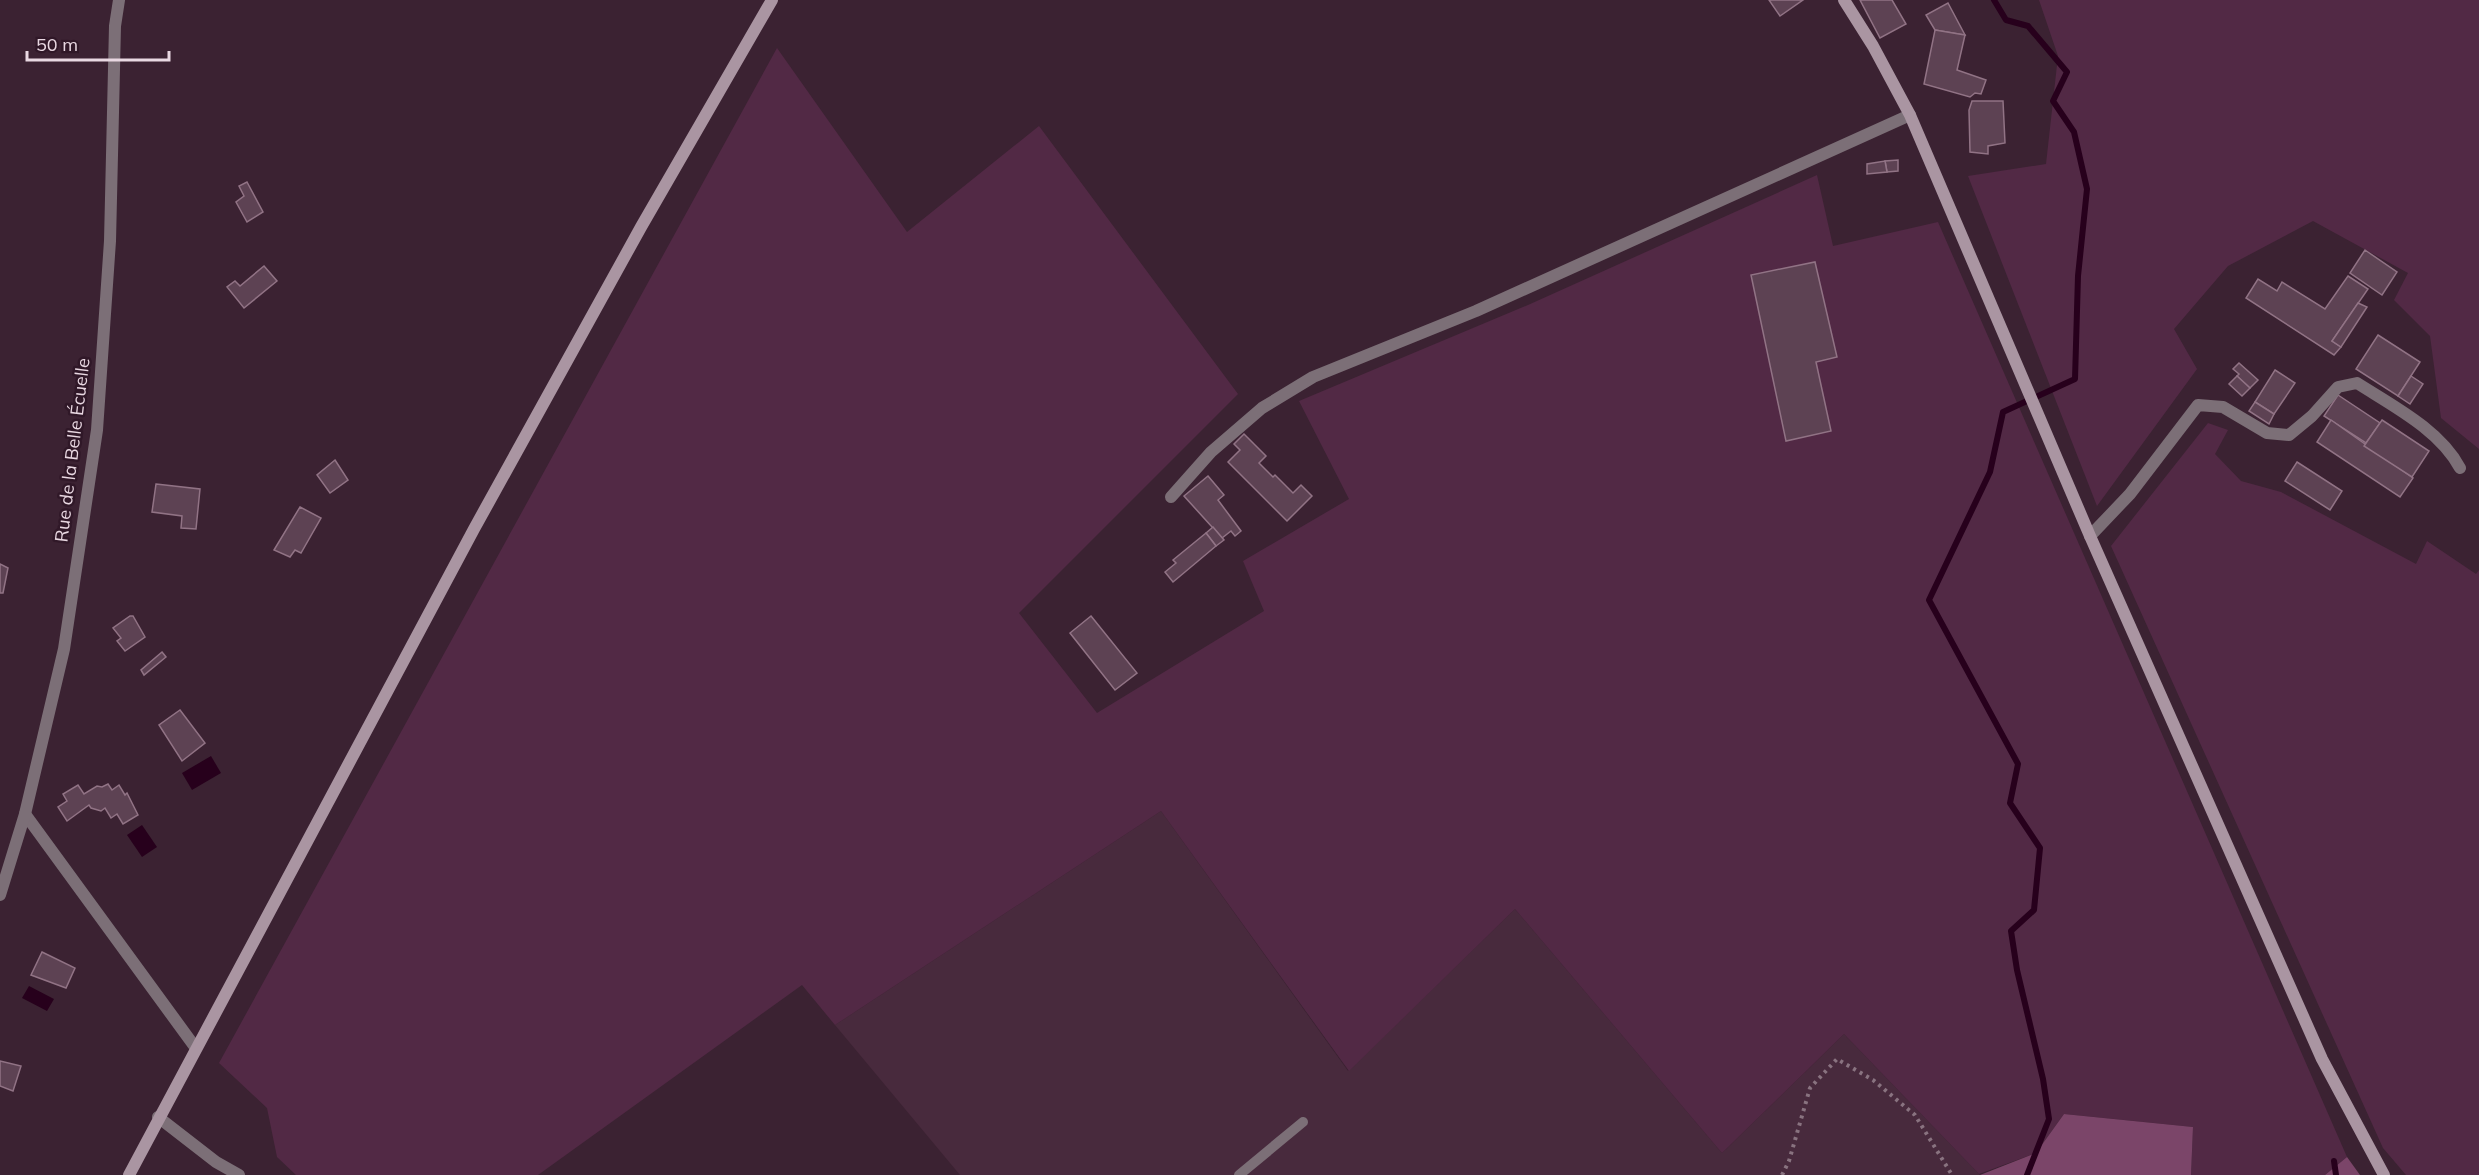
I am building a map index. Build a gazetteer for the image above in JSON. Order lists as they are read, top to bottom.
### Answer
{
  "streets": {
    "street": ["Rue de la Belle Écuelle"]
  },
  "scale_bar": "50 m"
}
